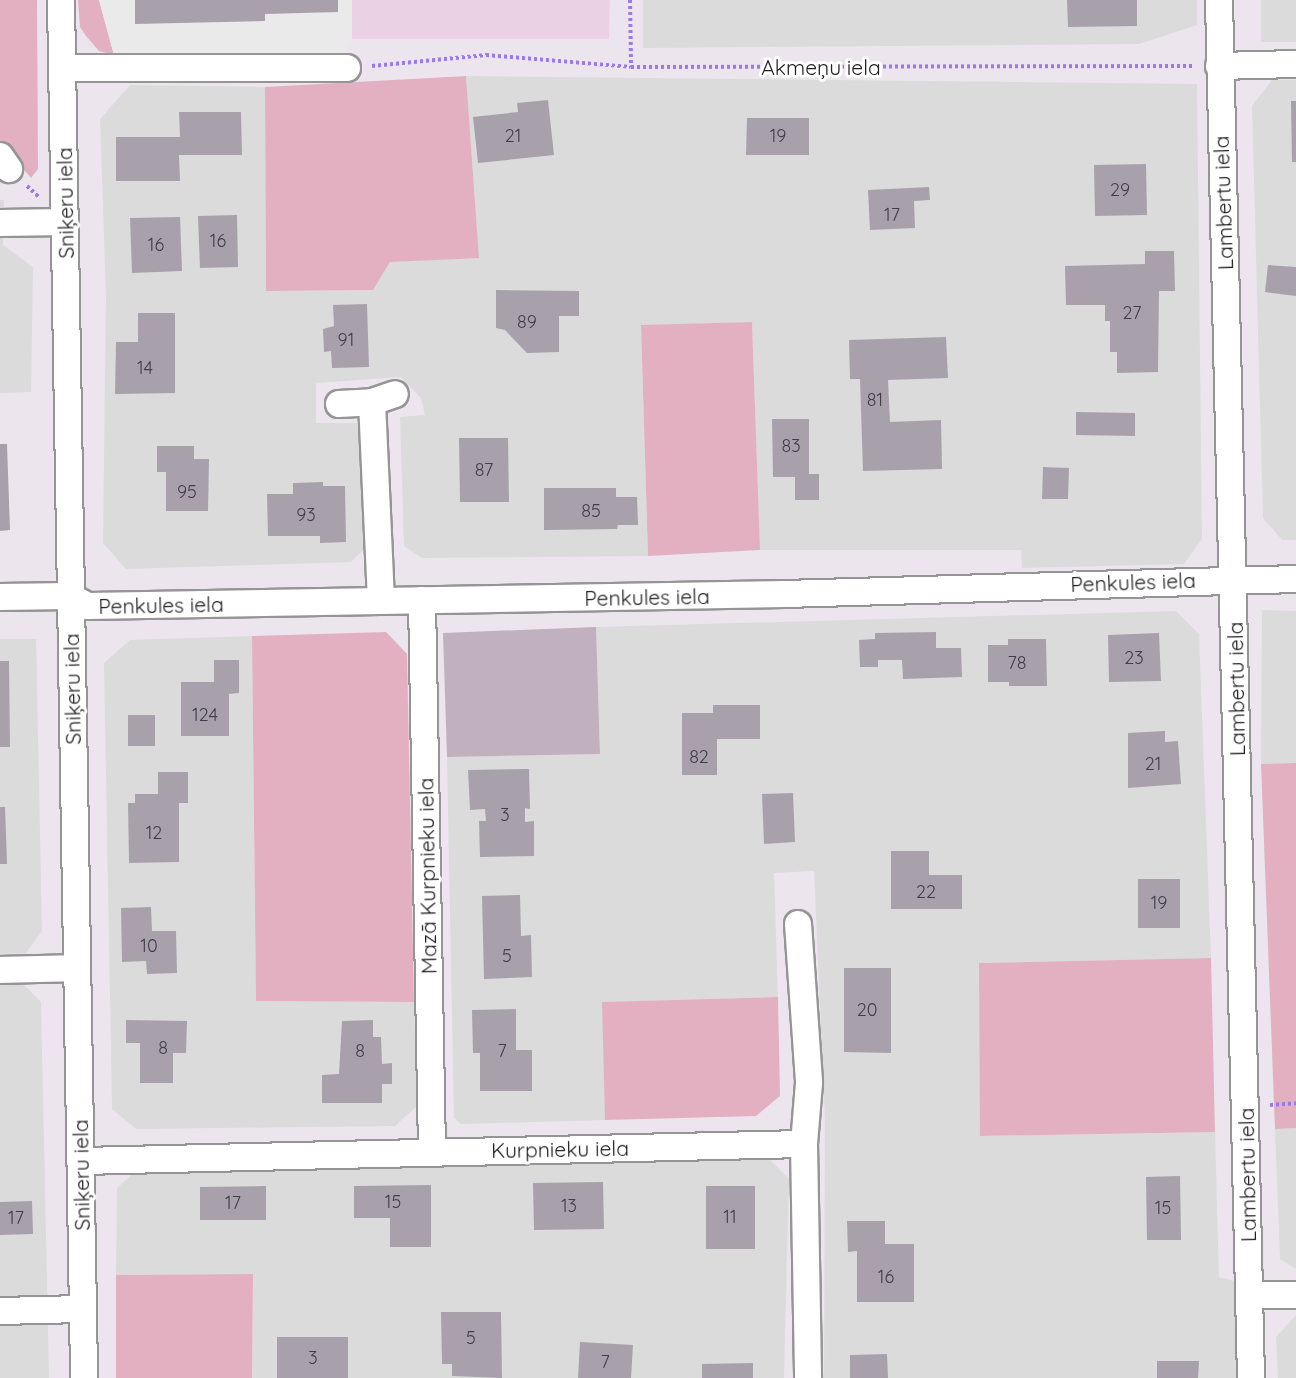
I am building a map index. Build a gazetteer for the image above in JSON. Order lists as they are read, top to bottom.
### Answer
{
  "streets": {
    "street": [
      "Sniķeru iela",
      "Lambertu iela",
      "Penkules iela",
      "Mazā Kurpnieku iela",
      "Kurpnieku iela"
    ],
    "path": ["Akmeņu iela"]
  },
  "crossings": [
    ["Akmeņu iela", "Lambertu iela"],
    ["Sniķeru iela", "Penkules iela"],
    ["Sniķeru iela", "Kurpnieku iela"],
    ["Lambertu iela", "Penkules iela"],
    ["Penkules iela", "Mazā Kurpnieku iela"],
    ["Mazā Kurpnieku iela", "Kurpnieku iela"]
  ],
  "house_numbers": [
    "21",
    "19",
    "29",
    "17",
    "16",
    "16",
    "27",
    "89",
    "91",
    "14",
    "81",
    "83",
    "87",
    "95",
    "85",
    "93",
    "23",
    "78",
    "124",
    "82",
    "21",
    "3",
    "12",
    "22",
    "19",
    "10",
    "5",
    "20",
    "8",
    "8",
    "7",
    "15",
    "17",
    "13",
    "15",
    "11",
    "17",
    "16",
    "5",
    "3",
    "7"
  ]
}
